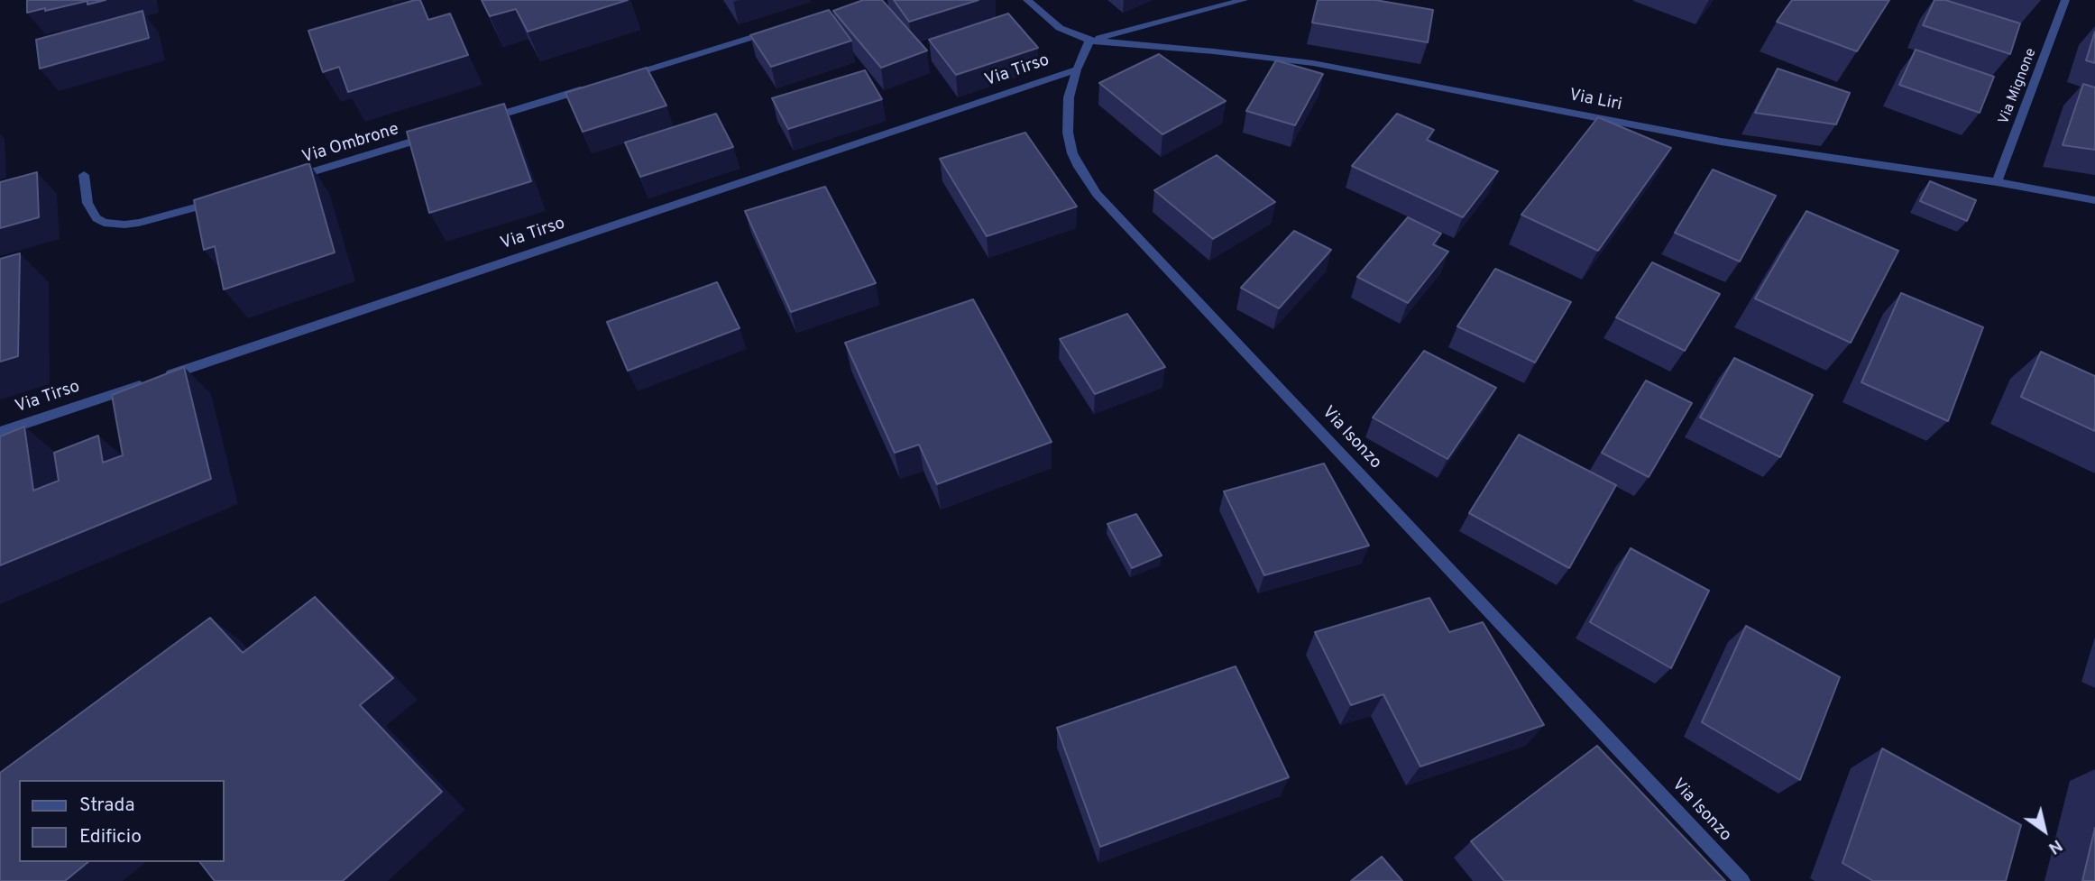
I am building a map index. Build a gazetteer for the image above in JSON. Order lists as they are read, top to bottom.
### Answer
{
  "streets": {
    "street": [
      "Via Tirso",
      "Via Mignone",
      "Via Liri",
      "Via Ombrone",
      "Via Isonzo"
    ]
  },
  "crossings": [
    ["Via Tirso", "Via Isonzo"],
    ["Via Mignone", "Via Liri"],
    ["Via Liri", "Via Isonzo"]
  ],
  "legend": ["Strada", "Edificio"],
  "north": "bottom right"
}
